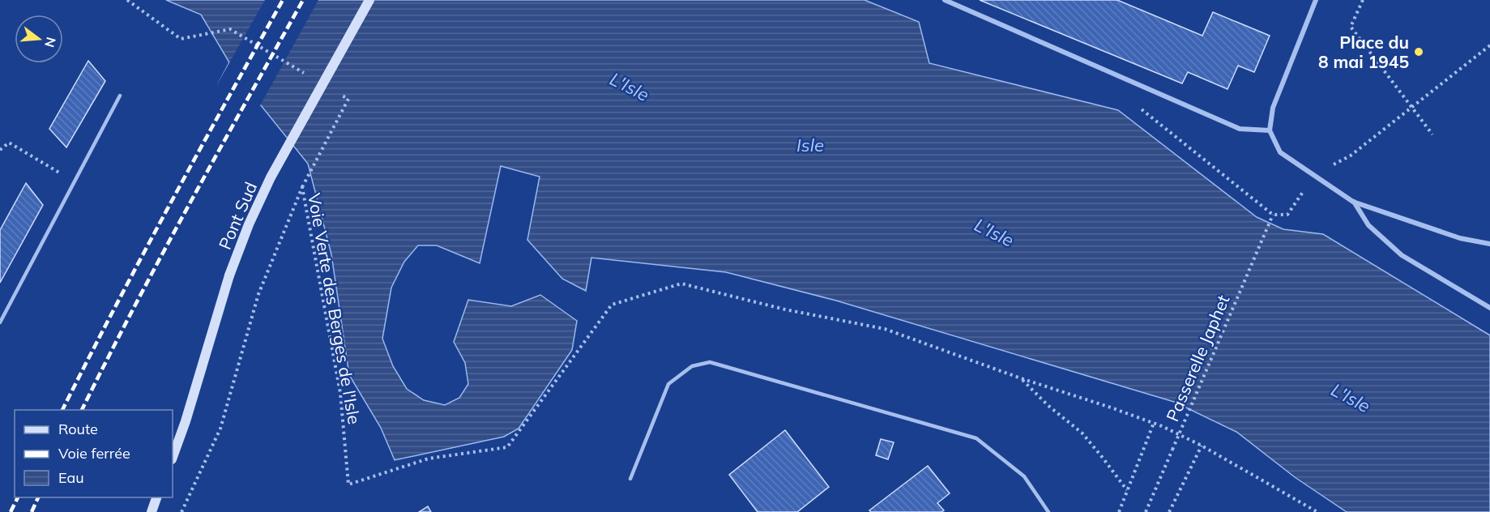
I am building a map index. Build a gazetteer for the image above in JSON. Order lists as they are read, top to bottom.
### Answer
{
  "streets": {
    "main road": ["Pont Sud"],
    "path": ["Voie Verte des Berges de l'Isle", "Passerelle Japhet"]
  },
  "water": ["L'Isle", "Isle"],
  "places": ["Place du 8 mai 1945"],
  "legend": ["Route", "Voie ferrée", "Eau"],
  "north": "right"
}
